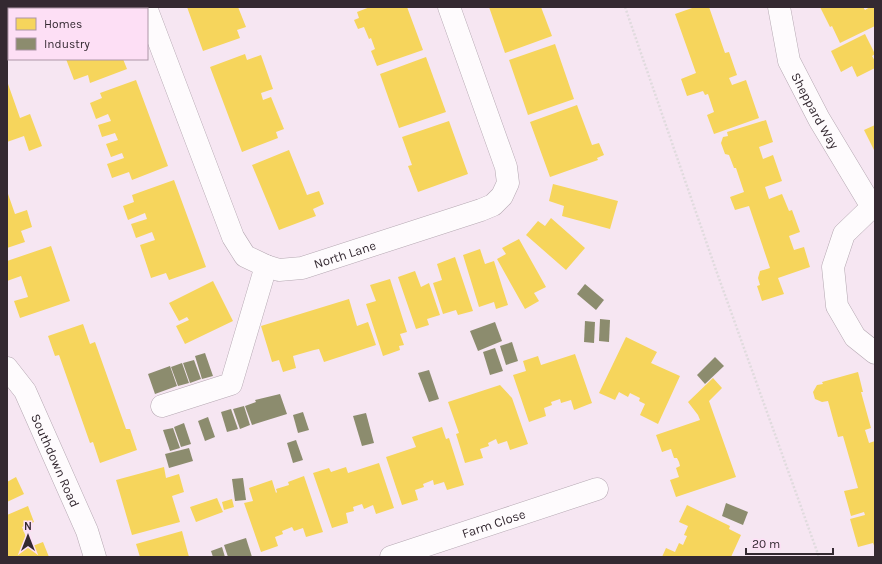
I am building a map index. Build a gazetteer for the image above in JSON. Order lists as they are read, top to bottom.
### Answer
{
  "streets": {
    "street": [
      "Sheppard Way",
      "North Lane",
      "Southdown Road",
      "Farm Close"
    ]
  },
  "legend": ["Homes", "Industry"],
  "scale_bar": "20 m",
  "north": "top"
}
